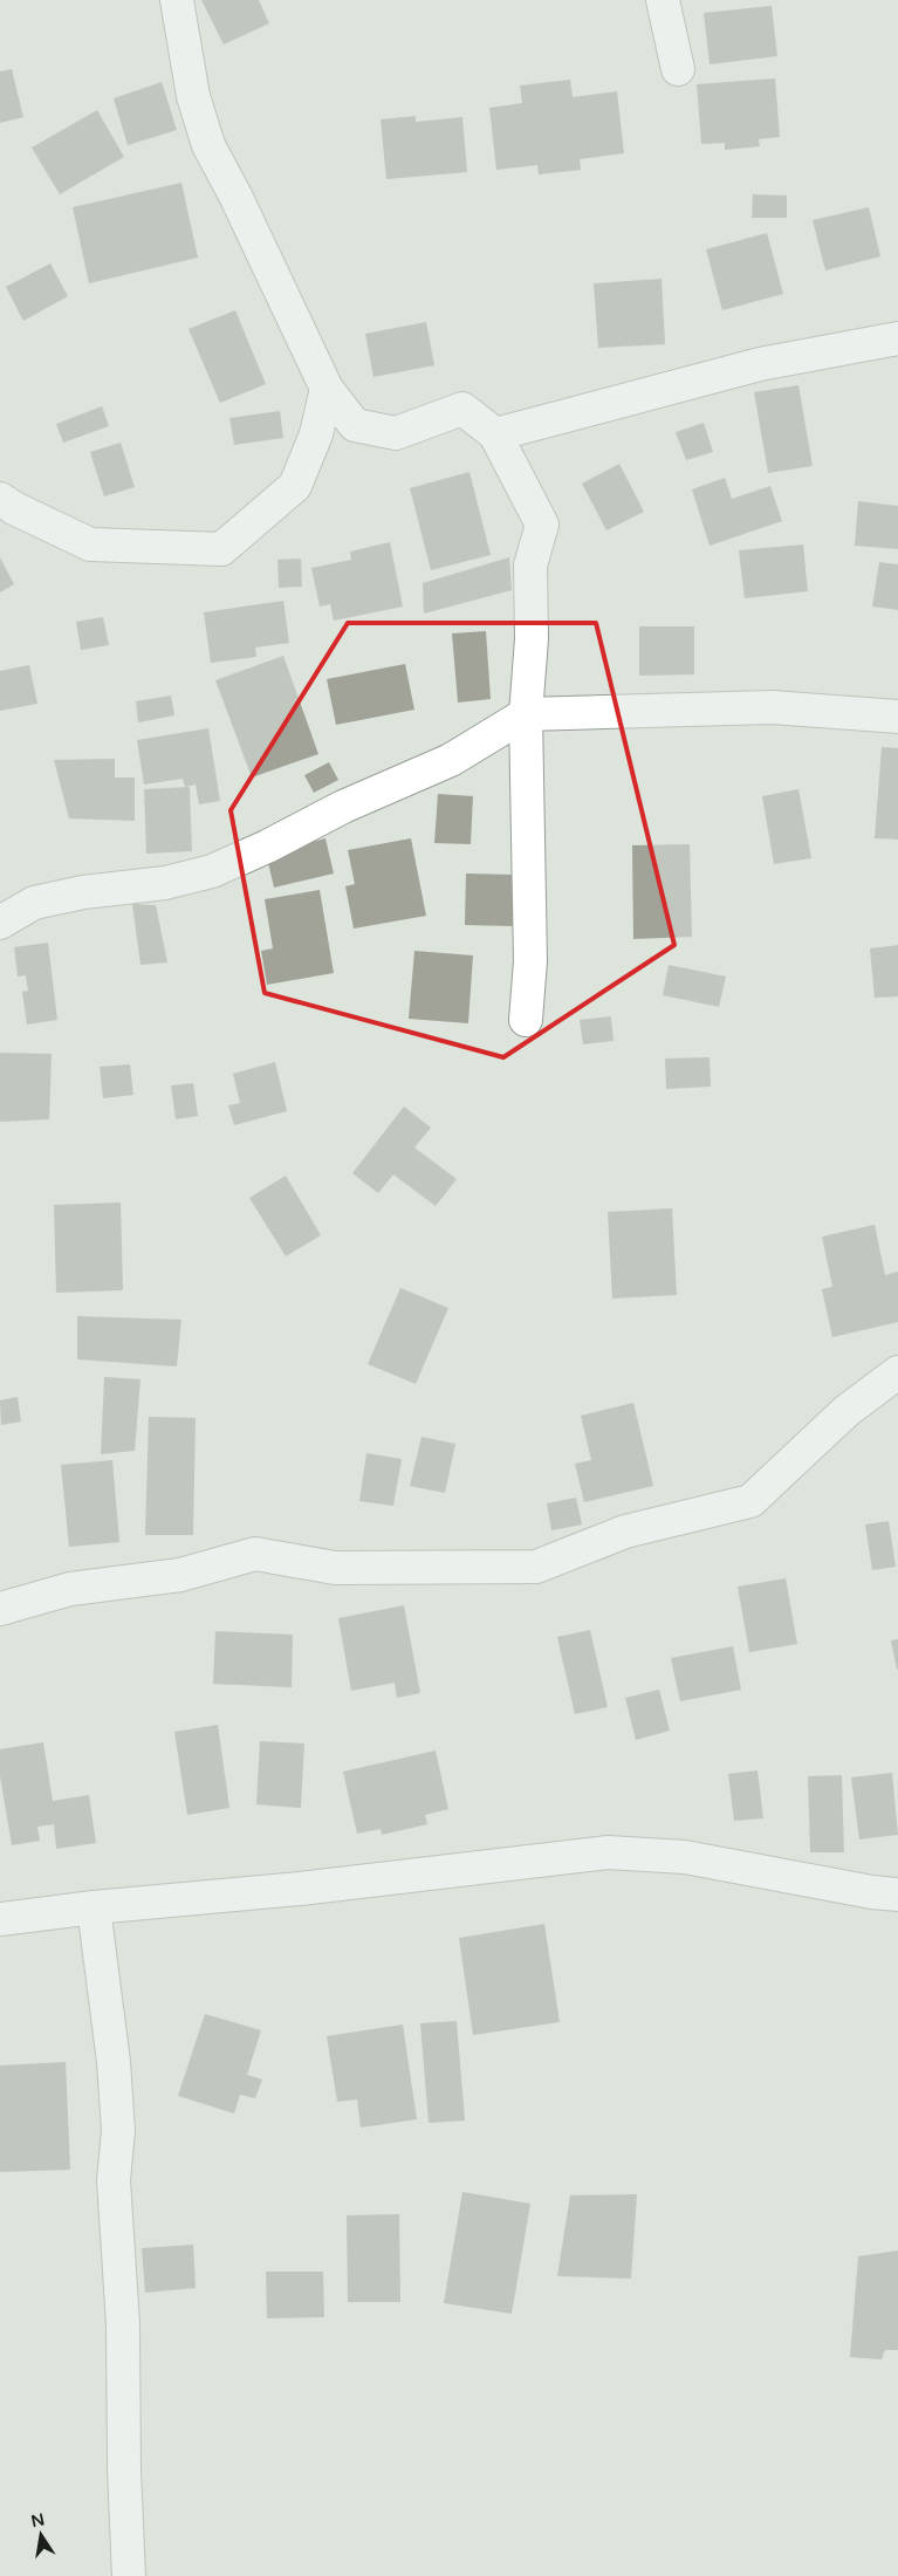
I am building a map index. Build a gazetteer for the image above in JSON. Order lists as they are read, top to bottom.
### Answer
{
  "north": "top"
}
